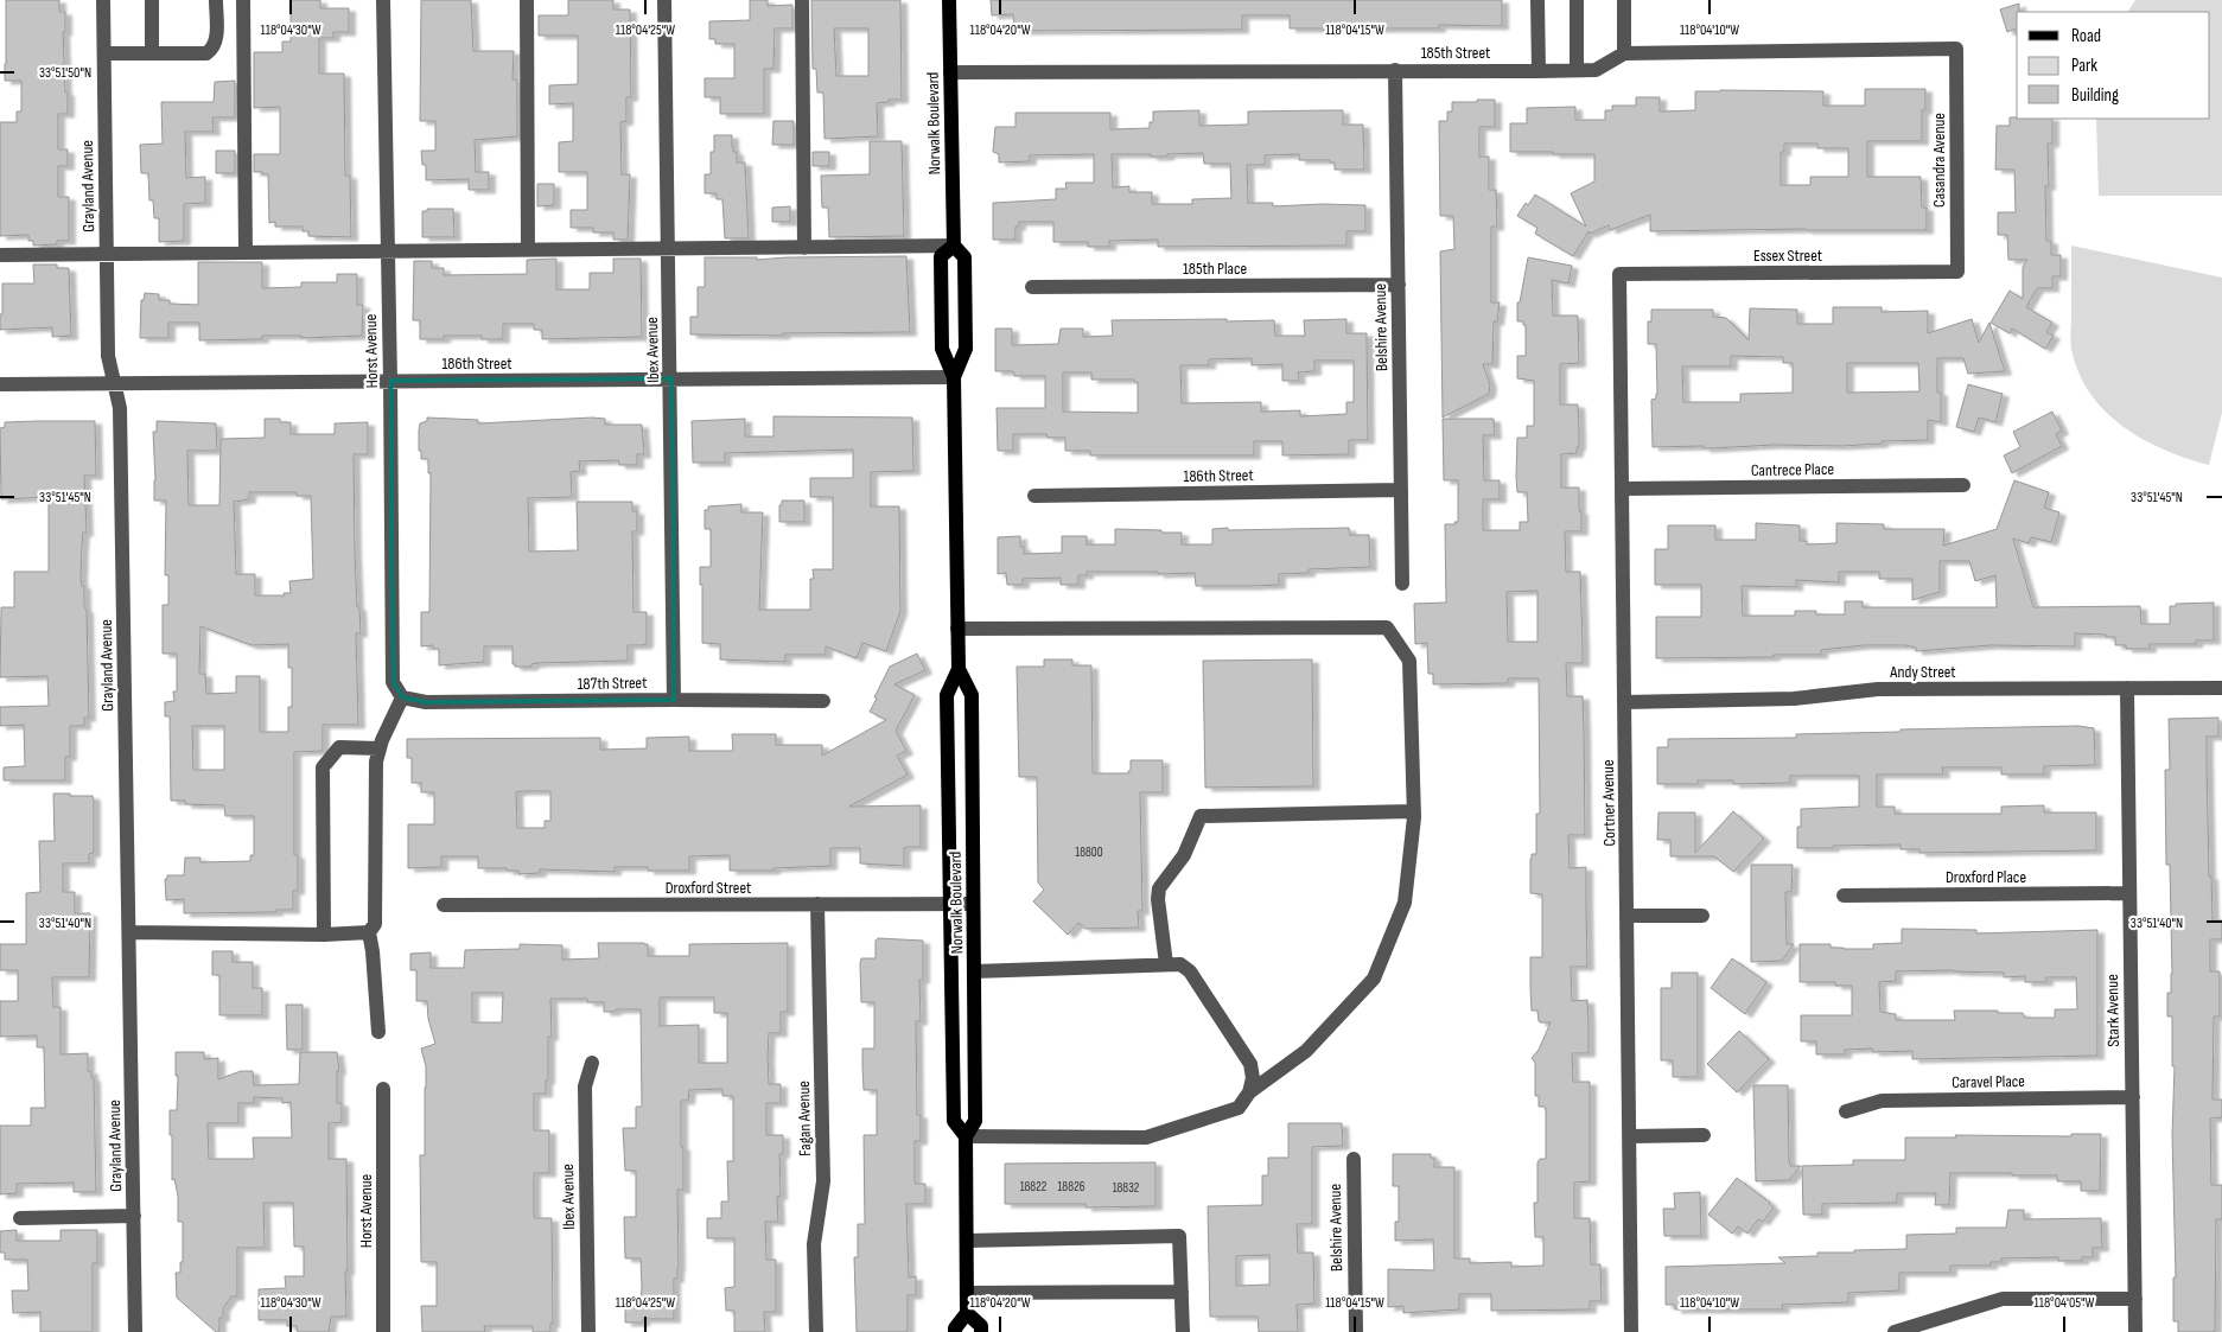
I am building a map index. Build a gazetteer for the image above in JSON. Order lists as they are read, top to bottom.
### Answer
{
  "streets": {
    "main road": ["Norwalk Boulevard"],
    "street": [
      "185th Street",
      "Casandra Avenue",
      "Grayland Avenue",
      "Essex Street",
      "185th Place",
      "Belshire Avenue",
      "Ibex Avenue",
      "Horst Avenue",
      "186th Street",
      "Cantrece Place",
      "Andy Street",
      "187th Street",
      "Cortner Avenue",
      "Droxford Place",
      "Droxford Street",
      "Stark Avenue",
      "Caravel Place",
      "Fagan Avenue"
    ]
  },
  "crossings": [
    ["185th Street", "Norwalk Boulevard"],
    ["185th Street", "Casandra Avenue"],
    ["185th Street", "Belshire Avenue"],
    ["Norwalk Boulevard", "186th Street"],
    ["Norwalk Boulevard", "Droxford Street"],
    ["Casandra Avenue", "Essex Street"],
    ["Grayland Avenue", "186th Street"],
    ["Essex Street", "Cortner Avenue"],
    ["185th Place", "Belshire Avenue"],
    ["Belshire Avenue", "186th Street"],
    ["Ibex Avenue", "186th Street"],
    ["Ibex Avenue", "187th Street"],
    ["Horst Avenue", "186th Street"],
    ["Horst Avenue", "187th Street"],
    ["Cantrece Place", "Cortner Avenue"],
    ["Andy Street", "Cortner Avenue"],
    ["Andy Street", "Stark Avenue"],
    ["Droxford Place", "Stark Avenue"],
    ["Droxford Street", "Fagan Avenue"],
    ["Stark Avenue", "Caravel Place"]
  ],
  "house_numbers": [
    "18800",
    "18822",
    "18826",
    "18832"
  ],
  "legend": ["Road", "Park", "Building"],
  "coordinates": [
    "118°04'30\"W",
    "118°04'25\"W",
    "118°04'20\"W",
    "118°04'15\"W",
    "118°04'10\"W",
    "33°51'50\"N",
    "33°51'45\"N",
    "33°51'40\"N",
    "118°04'05\"W"
  ]
}
